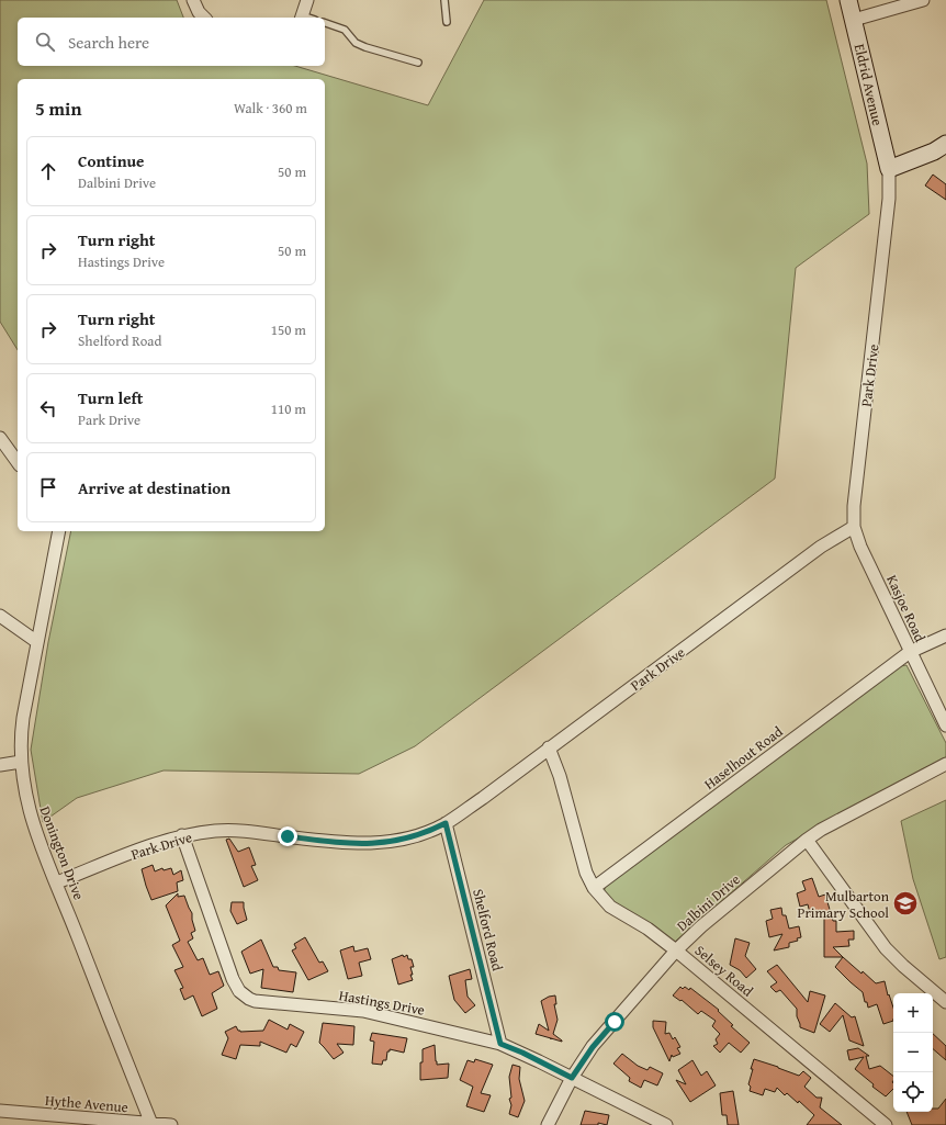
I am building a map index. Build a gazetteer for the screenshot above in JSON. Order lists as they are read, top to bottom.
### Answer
{
  "streets": {
    "street": [
      "Eldrid Avenue",
      "Park Drive",
      "Kasjoe Road",
      "Haselhout Road",
      "Donington Drive",
      "Dalbini Drive",
      "Shelford Road",
      "Selsey Road",
      "Hastings Drive",
      "Hythe Avenue"
    ]
  },
  "crossings": [
    ["Eldrid Avenue", "Park Drive"],
    ["Park Drive", "Kasjoe Road"],
    ["Park Drive", "Donington Drive"],
    ["Park Drive", "Shelford Road"],
    ["Park Drive", "Selsey Road"],
    ["Park Drive", "Hastings Drive"],
    ["Kasjoe Road", "Haselhout Road"],
    ["Haselhout Road", "Selsey Road"],
    ["Donington Drive", "Hythe Avenue"],
    ["Dalbini Drive", "Selsey Road"],
    ["Dalbini Drive", "Hastings Drive"],
    ["Shelford Road", "Hastings Drive"]
  ],
  "places": {
    "school or university": ["Mulbarton Primary School"]
  },
  "page": {
    "search": "Search here",
    "heading": ["5 min", "Walk · 360 m"],
    "list": [
      ["Continue", "Dalbini Drive", "50 m"],
      ["Turn right", "Hastings Drive", "50 m"],
      ["Turn right", "Shelford Road", "150 m"],
      ["Turn left", "Park Drive", "110 m"],
      "Arrive at destination"
    ],
    "map_buttons": ["+", "−"]
  }
}
